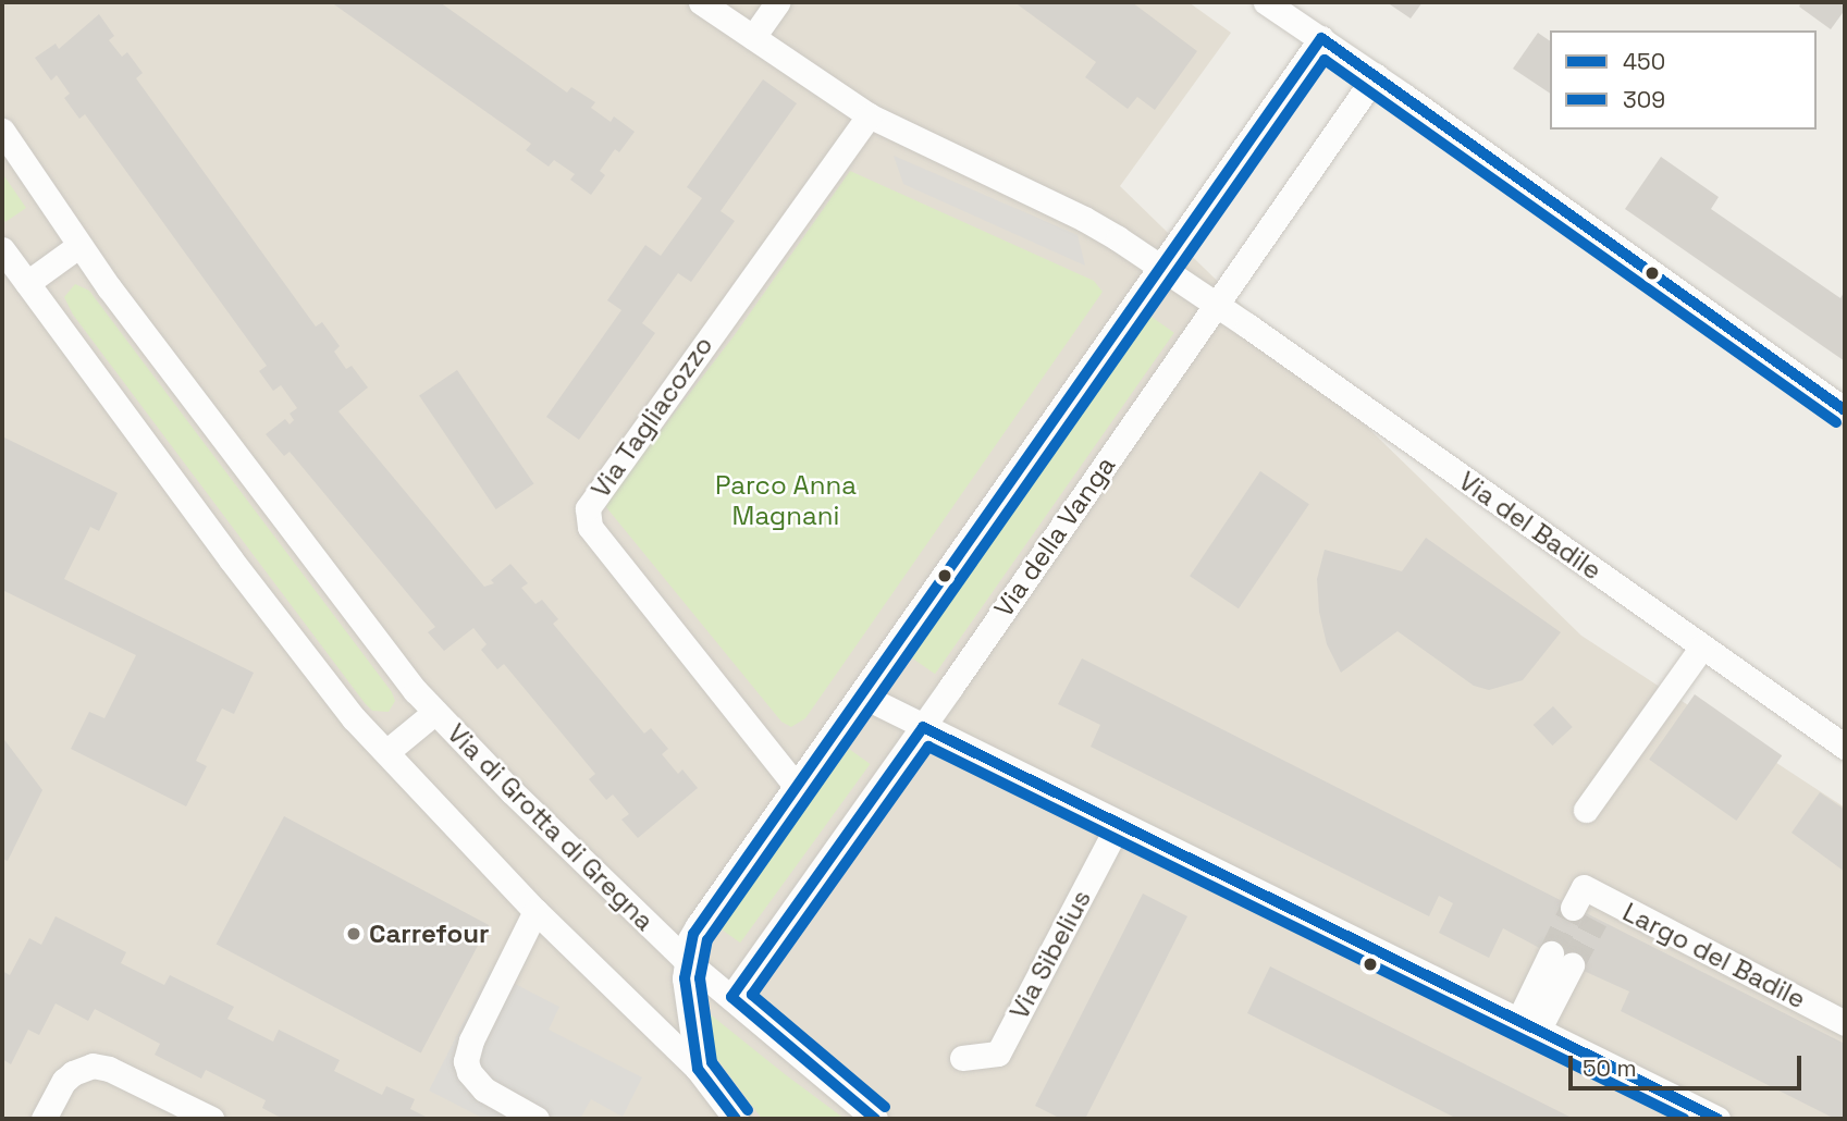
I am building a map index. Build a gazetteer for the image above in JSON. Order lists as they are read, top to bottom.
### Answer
{
  "streets": {
    "street": [
      "Via Tagliacozzo",
      "Via del Badile",
      "Via della Vanga",
      "Via di Grotta di Gregna",
      "Via Sibelius",
      "Largo del Badile"
    ]
  },
  "crossings": [
    ["Via Tagliacozzo", "Via del Badile"],
    ["Via del Badile", "Via della Vanga"],
    ["Via della Vanga", "Via di Grotta di Gregna"]
  ],
  "parks": ["Parco Anna Magnani"],
  "places": ["Carrefour"],
  "lines": ["transit line 450", "transit line 309"],
  "legend": ["450", "309"],
  "scale_bar": "50 m"
}
